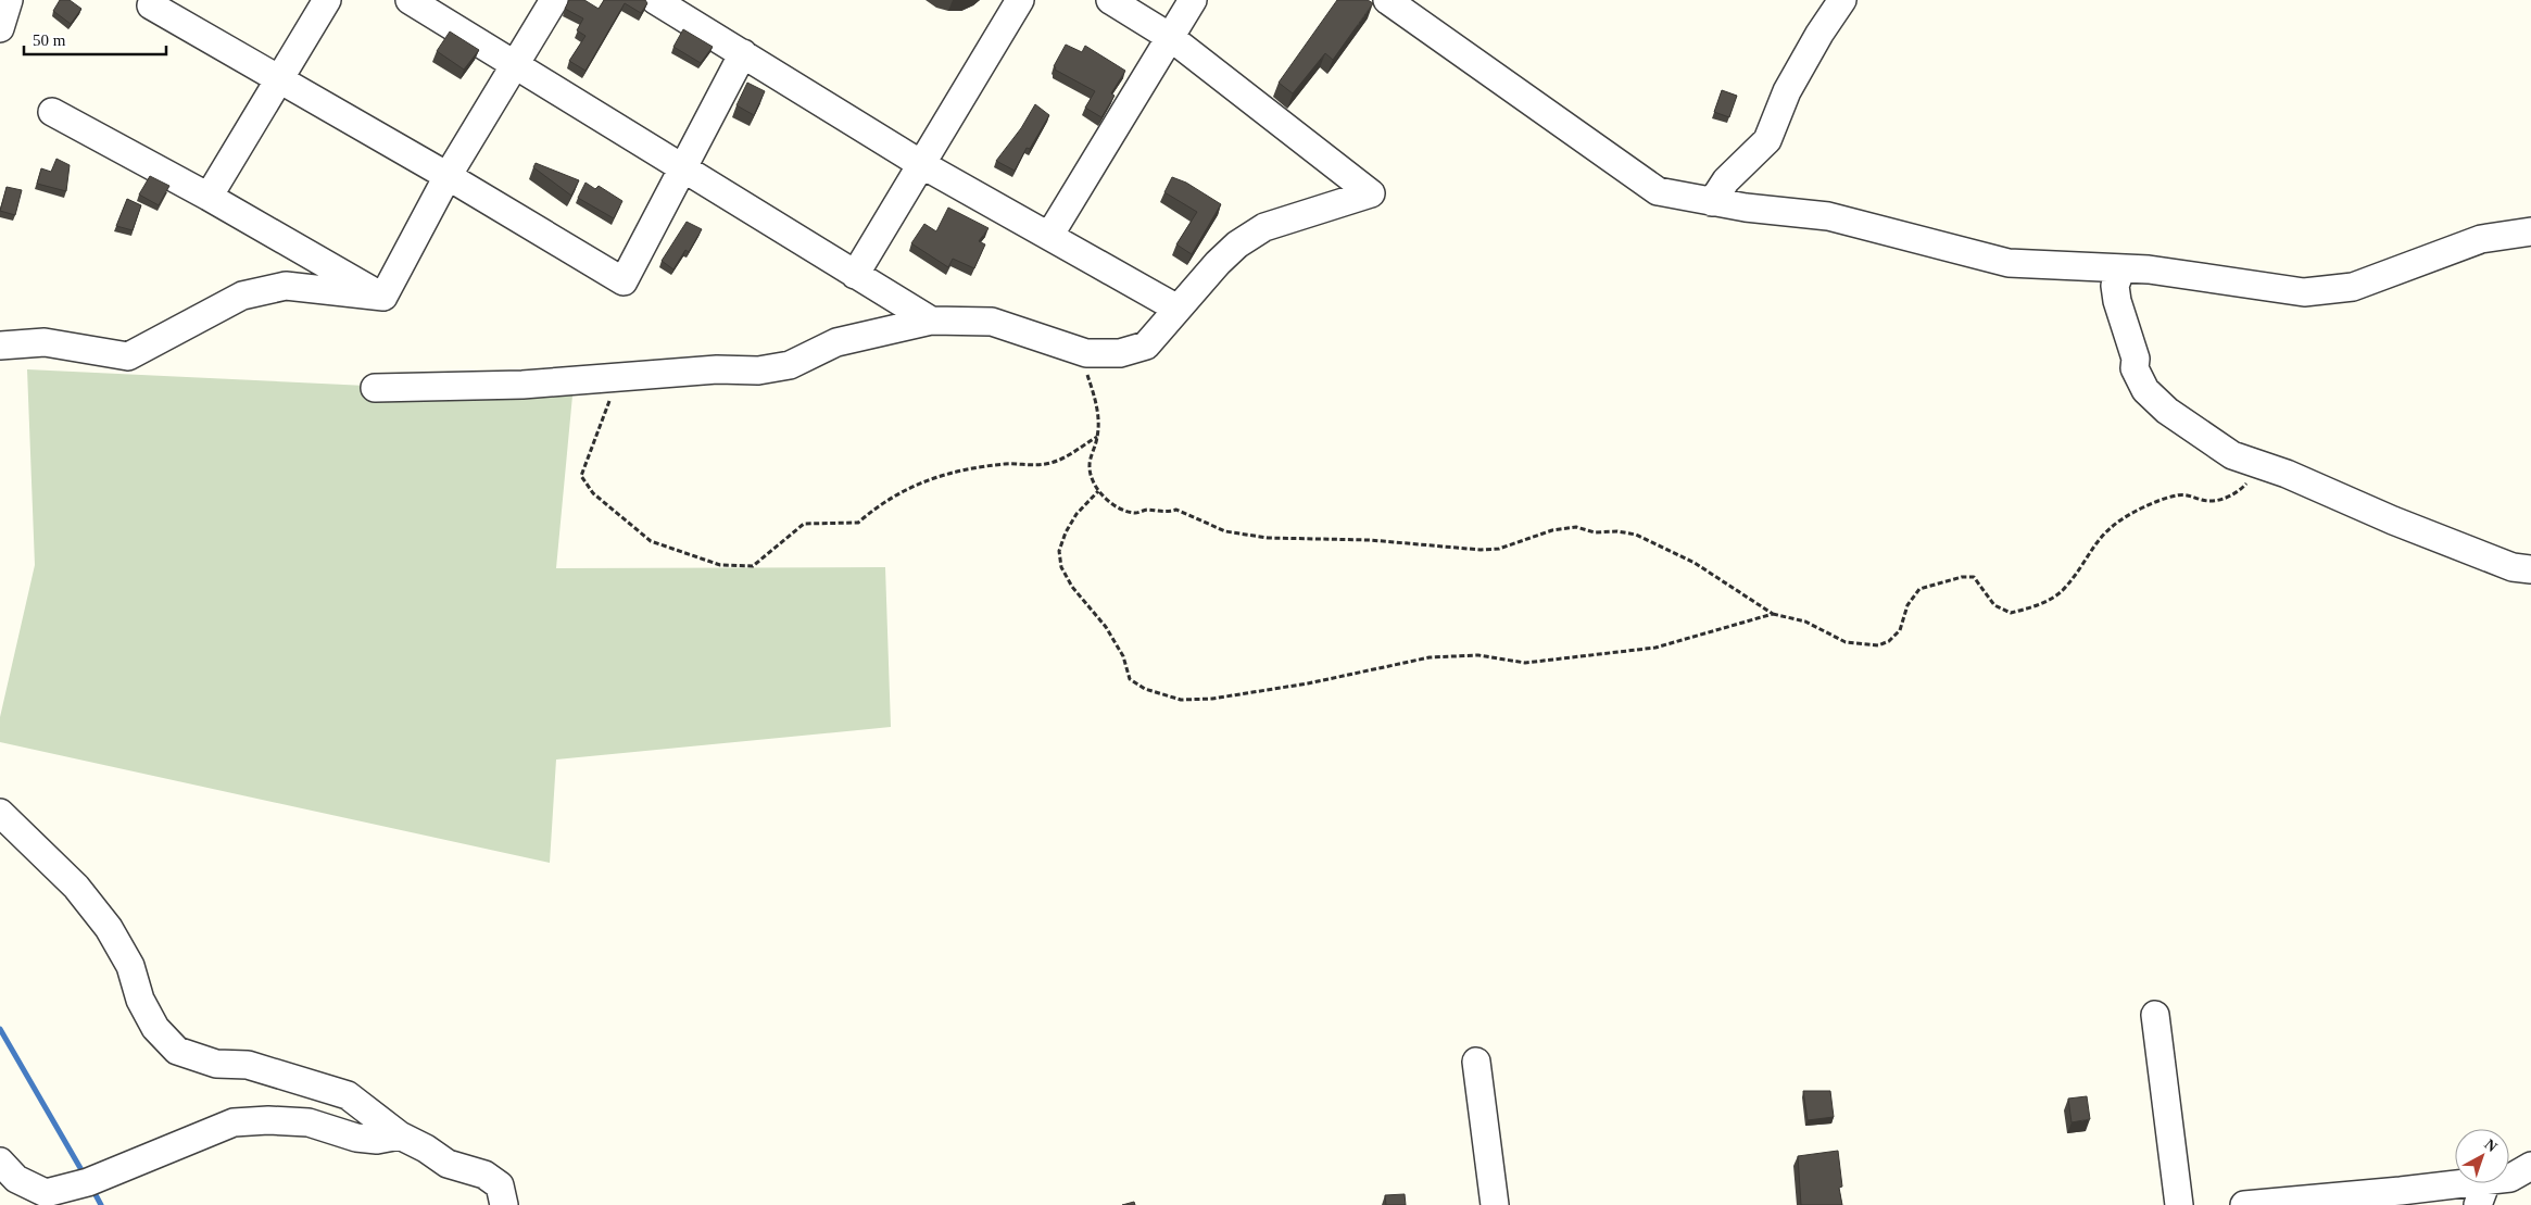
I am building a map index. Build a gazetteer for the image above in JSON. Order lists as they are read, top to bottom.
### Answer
{
  "scale_bar": "50 m",
  "north": "top right"
}
